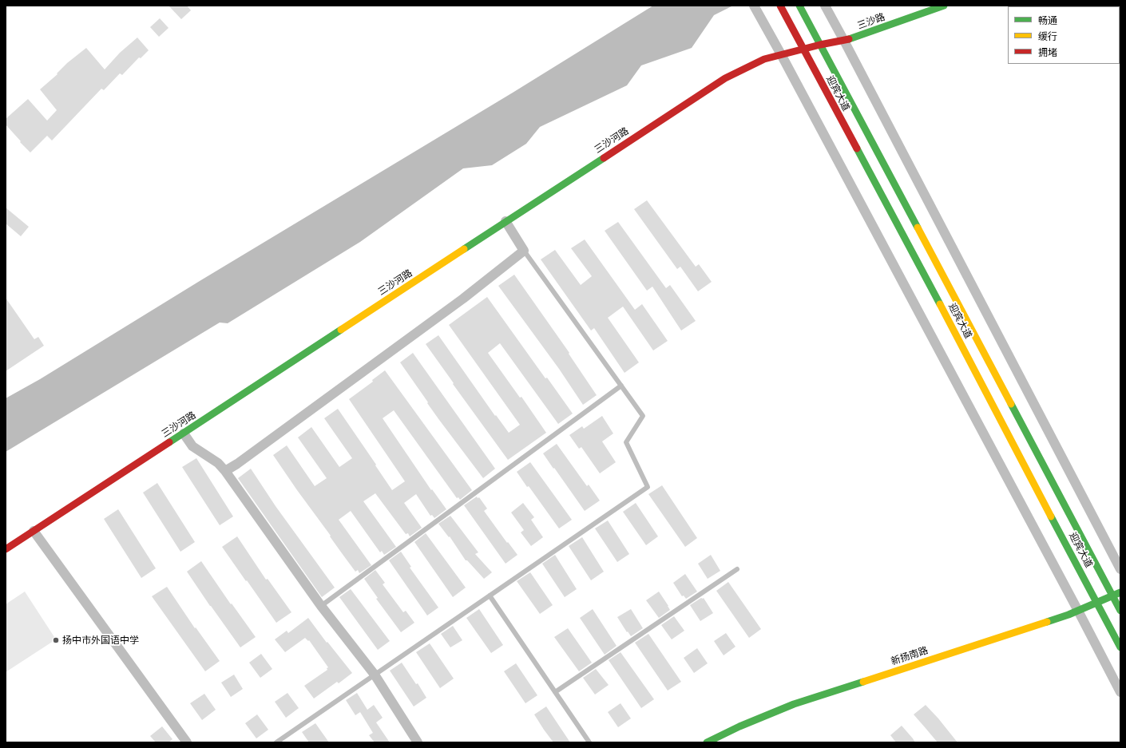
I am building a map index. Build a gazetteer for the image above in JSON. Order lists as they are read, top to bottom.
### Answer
{
  "streets": {
    "street": [
      "三沙路",
      "迎宾大道",
      "三沙河路",
      "新扬南路"
    ]
  },
  "crossings": [
    ["三沙路", "迎宾大道"],
    ["三沙路", "三沙河路"],
    ["迎宾大道", "三沙河路"],
    ["迎宾大道", "新扬南路"]
  ],
  "places": ["扬中市外国语中学"],
  "legend": ["畅通", "缓行", "拥堵"]
}
